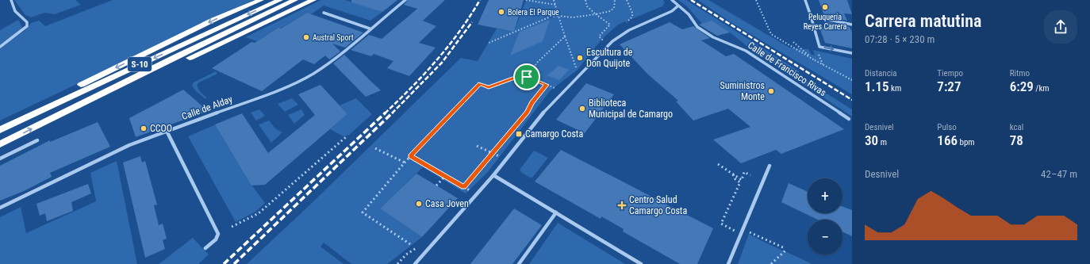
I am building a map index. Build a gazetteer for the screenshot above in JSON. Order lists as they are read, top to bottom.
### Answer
{
  "streets": {
    "highway": ["S-10"],
    "street": ["Calle de Francisco Rivas", "Calle de Alday"]
  },
  "places": {
    "other": [
      "Peluquería Reyes Carrera",
      "Bolera El Parque",
      "Austral Sport",
      "Escultura de Don Quijote",
      "Suministros Monte",
      "Biblioteca Municipal de Camargo",
      "CCOO",
      "Casa Joven"
    ],
    "transit": ["Camargo Costa"],
    "health": ["Centro Salud Camargo Costa"]
  },
  "page": {
    "heading": ["Carrera matutina", "07:28 · 5 × 230 m"],
    "stats": [
      ["Distancia", "1.15 km"],
      ["Tiempo", "7:27"],
      ["Ritmo", "6:29 /km"],
      ["Desnivel", "30 m"],
      ["Pulso", "166 bpm"],
      ["kcal", "78"]
    ],
    "chart": ["Desnivel", "42–47 m"],
    "map_buttons": ["+", "−"]
  }
}
